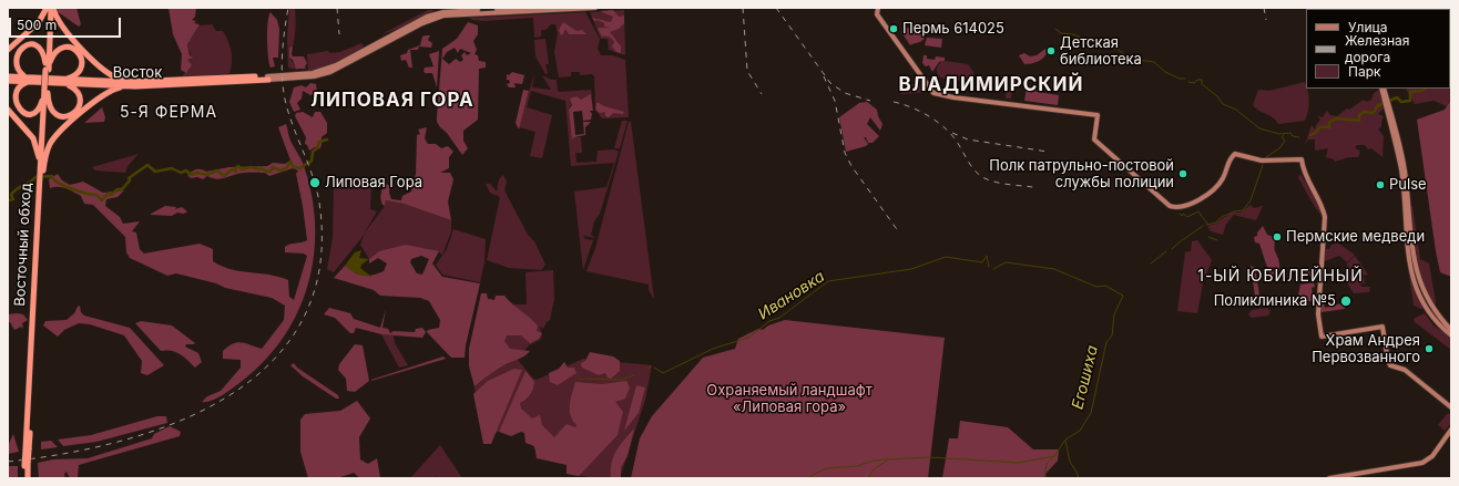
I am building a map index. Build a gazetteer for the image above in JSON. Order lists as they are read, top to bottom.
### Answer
{
  "streets": {
    "highway": ["Восток", "Восточный обход"]
  },
  "districts": [
    "ВЛАДИМИРСКИЙ",
    "ЛИПОВАЯ ГОРА",
    "5-Я ФЕРМА",
    "1-ЫЙ ЮБИЛЕЙНЫЙ"
  ],
  "water": ["Ивановка", "Егошиха"],
  "parks": ["Охраняемый ландшафт «Липовая гора»"],
  "places": [
    "Пермь 614025",
    "Детская библиотека",
    "Полк патрульно-постовой службы полиции",
    "Липовая Гора",
    "Pulse",
    "Пермские медведи",
    "Поликлиника №5",
    "Храм Андрея Первозванного"
  ],
  "legend": ["Улица", "Железная дорога", "Парк"],
  "scale_bar": "500 m"
}
